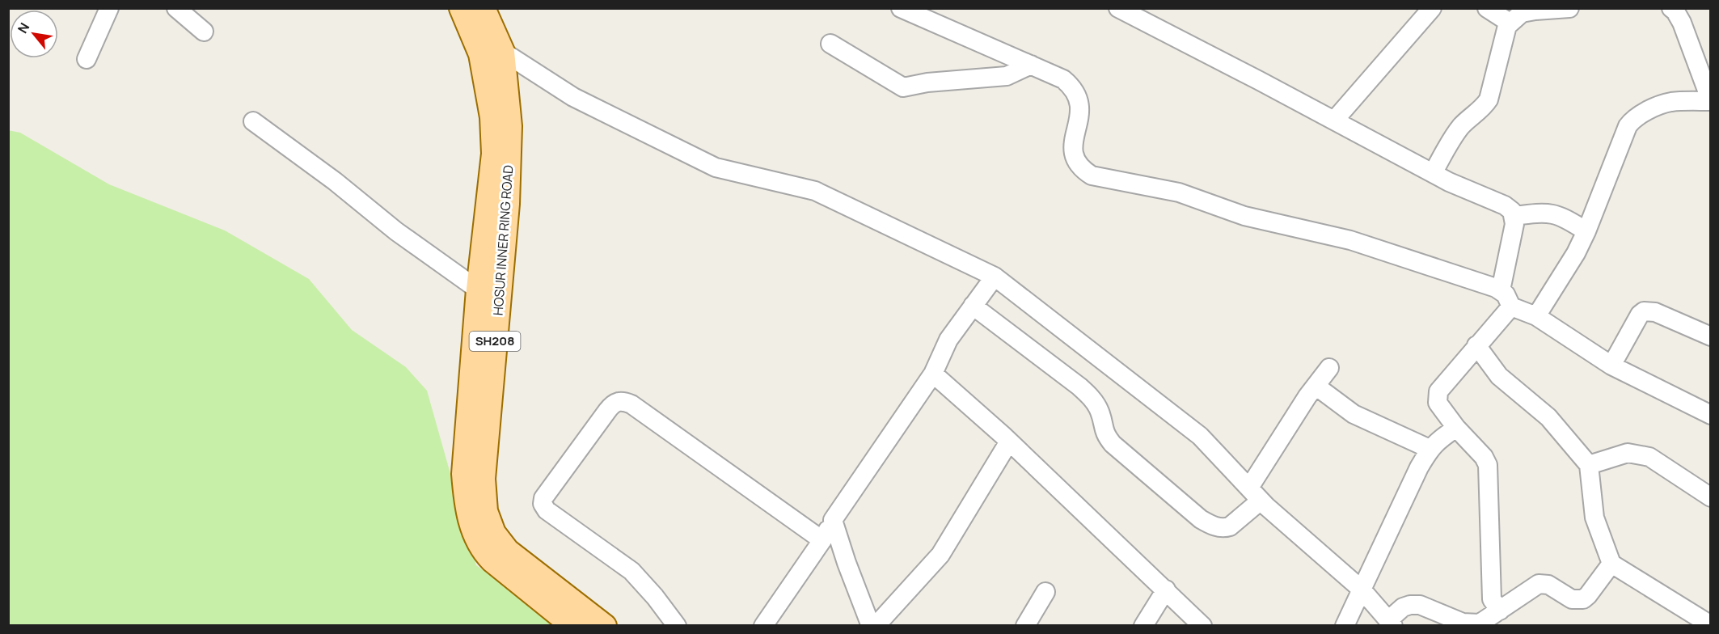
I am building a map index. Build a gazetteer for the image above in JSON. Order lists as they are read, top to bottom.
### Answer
{
  "streets": {
    "main road": ["HOSUR INNER RING ROAD", "SH208"]
  },
  "north": "top left"
}
